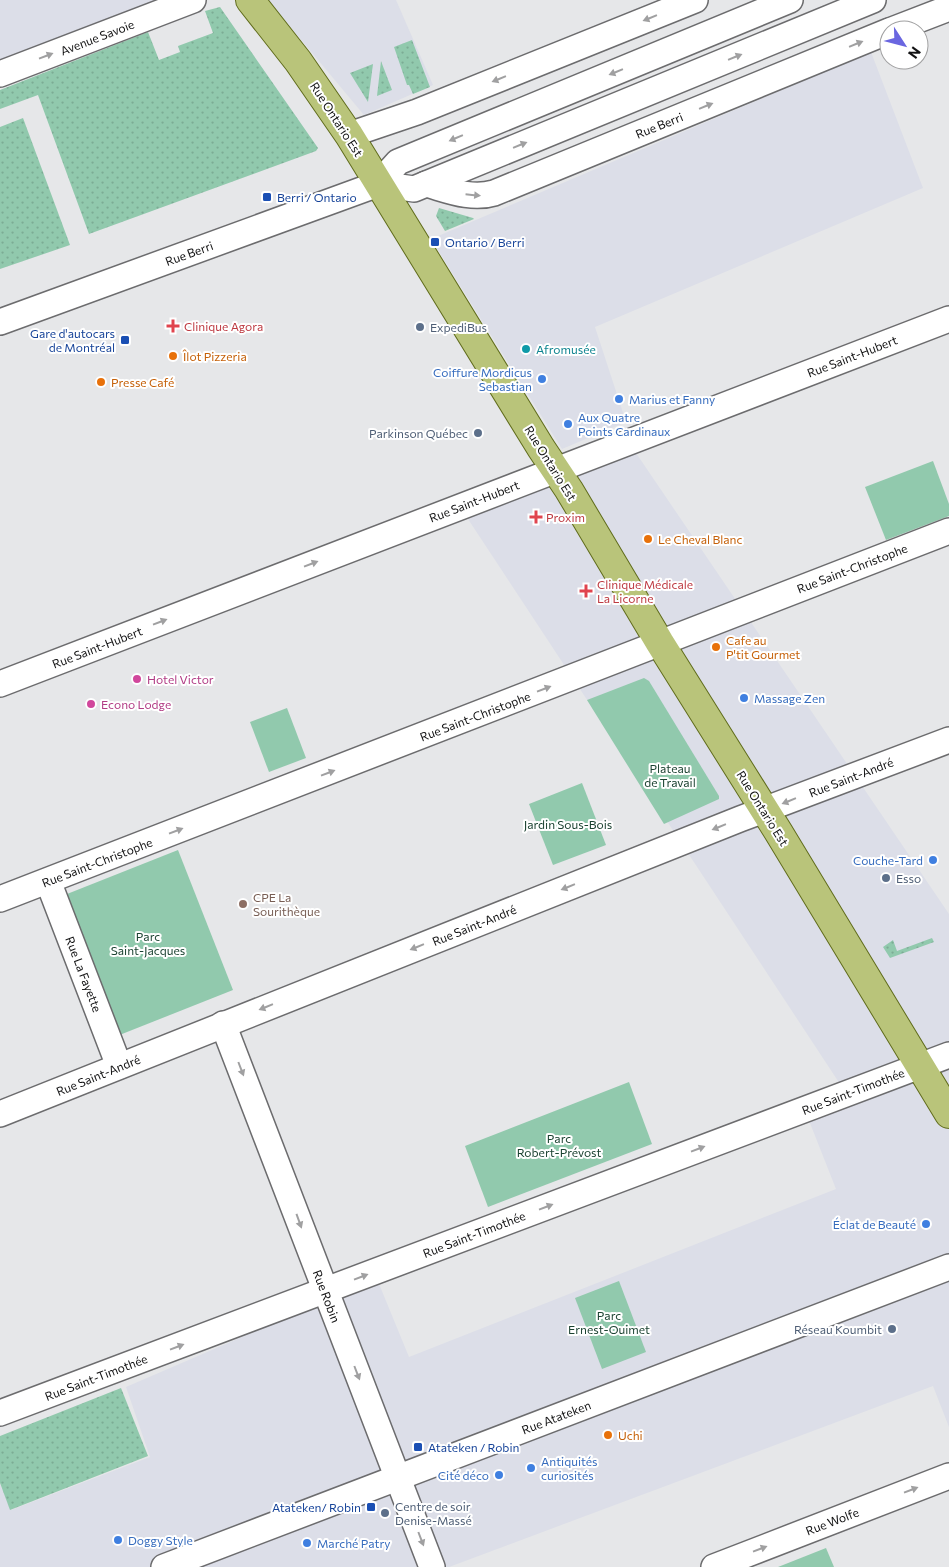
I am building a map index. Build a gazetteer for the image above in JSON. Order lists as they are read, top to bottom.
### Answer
{
  "streets": {
    "main road": ["Rue Ontario Est"],
    "street": [
      "Avenue Savoie",
      "Rue Berri",
      "Rue Saint-Hubert",
      "Rue Saint-Christophe",
      "Rue Saint-André",
      "Rue La Fayette",
      "Rue Saint-Timothée",
      "Rue Robin",
      "Rue Atateken",
      "Rue Wolfe"
    ]
  },
  "crossings": [
    ["Rue Ontario Est", "Rue Berri"],
    ["Rue Ontario Est", "Rue Saint-Hubert"],
    ["Rue Ontario Est", "Rue Saint-Christophe"],
    ["Rue Ontario Est", "Rue Saint-André"],
    ["Rue Ontario Est", "Rue Saint-Timothée"],
    ["Rue Saint-Christophe", "Rue La Fayette"],
    ["Rue Saint-André", "Rue La Fayette"],
    ["Rue Saint-André", "Rue Robin"],
    ["Rue Saint-Timothée", "Rue Robin"],
    ["Rue Robin", "Rue Atateken"]
  ],
  "one_way": [
    "Avenue Savoie",
    "Rue Saint-Hubert",
    "Rue Saint-Christophe",
    "Rue Saint-André",
    "Rue Saint-Timothée",
    "Rue Robin",
    "Rue Wolfe"
  ],
  "parks": [
    "Plateau de Travail",
    "Jardin Sous-Bois",
    "Parc Saint-Jacques",
    "Parc Robert-Prévost",
    "Parc Ernest-Ouimet"
  ],
  "places": {
    "transit": [
      "Berri / Ontario",
      "Ontario / Berri",
      "Gare d'autocars de Montréal",
      "Atateken / Robin",
      "Atateken/ Robin"
    ],
    "health": ["Clinique Agora", "Proxim", "Clinique Médicale La Licorne"],
    "other": [
      "ExpediBus",
      "Afromusée",
      "Îlot Pizzeria",
      "Coiffure Mordicus Sebastian",
      "Presse Café",
      "Marius et Fanny",
      "Aux Quatre Points Cardinaux",
      "Parkinson Québec",
      "Le Cheval Blanc",
      "Cafe au P'tit Gourmet",
      "Hotel Victor",
      "Massage Zen",
      "Econo Lodge",
      "Couche-Tard",
      "Esso",
      "CPE La Sourithèque",
      "Éclat de Beauté",
      "Réseau Koumbit",
      "Uchi",
      "Antiquités curiosités",
      "Cité déco",
      "Centre de soir Denise-Massé",
      "Doggy Style",
      "Marché Patry"
    ]
  },
  "north": "bottom right"
}
